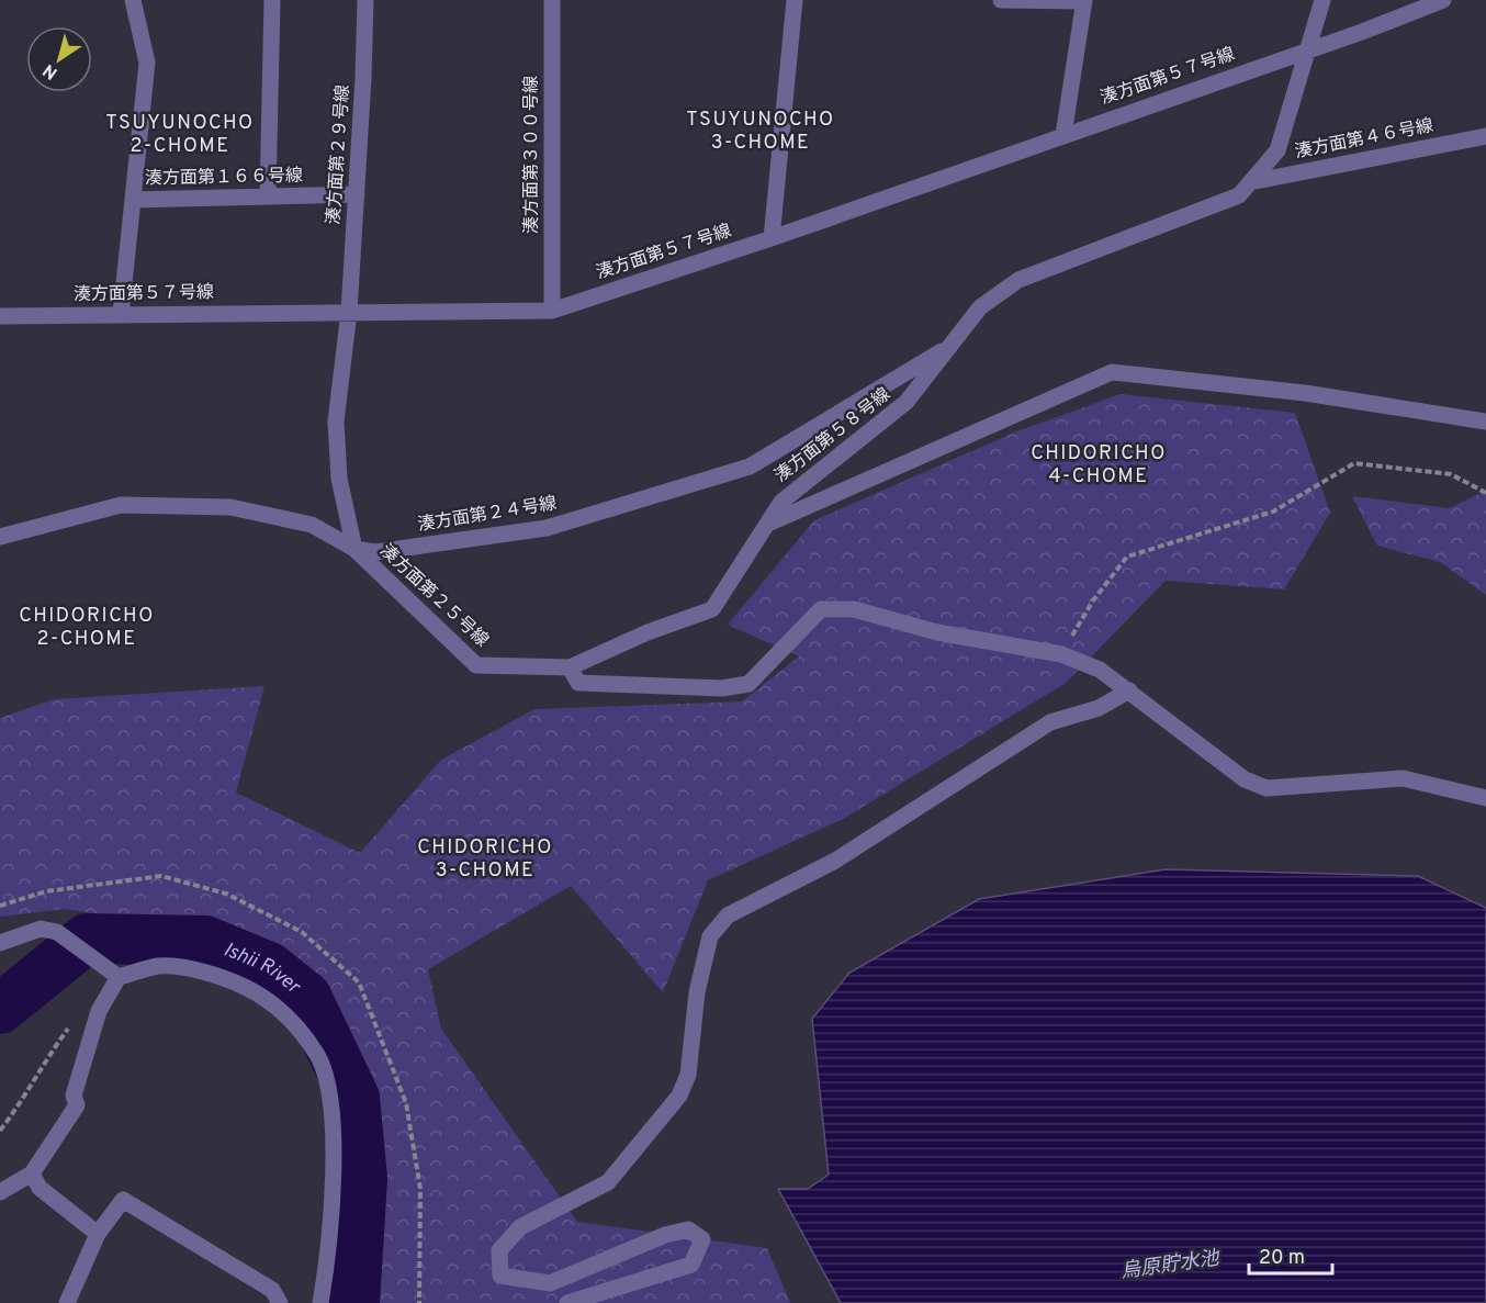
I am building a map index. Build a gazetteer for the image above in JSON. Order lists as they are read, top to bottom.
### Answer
{
  "streets": {
    "street": [
      "湊方面第５７号線",
      "湊方面第４６号線",
      "湊方面第２９号線",
      "湊方面第３００号線",
      "湊方面第１６６号線",
      "湊方面第５８号線",
      "湊方面第２４号線",
      "湊方面第２５号線"
    ]
  },
  "crossings": [
    ["湊方面第５７号線", "湊方面第２９号線"],
    ["湊方面第５７号線", "湊方面第３００号線"],
    ["湊方面第５７号線", "湊方面第５８号線"],
    ["湊方面第５７号線", "湊方面第２５号線"],
    ["湊方面第４６号線", "湊方面第５８号線"],
    ["湊方面第２９号線", "湊方面第１６６号線"],
    ["湊方面第２９号線", "湊方面第２５号線"],
    ["湊方面第５８号線", "湊方面第２４号線"],
    ["湊方面第５８号線", "湊方面第２５号線"],
    ["湊方面第２４号線", "湊方面第２５号線"]
  ],
  "districts": [
    "TSUYUNOCHO 3-CHOME",
    "TSUYUNOCHO 2-CHOME",
    "CHIDORICHO 4-CHOME",
    "CHIDORICHO 2-CHOME",
    "CHIDORICHO 3-CHOME"
  ],
  "water": ["Ishii River", "烏原貯水池"],
  "scale_bar": "20 m",
  "north": "bottom left"
}
